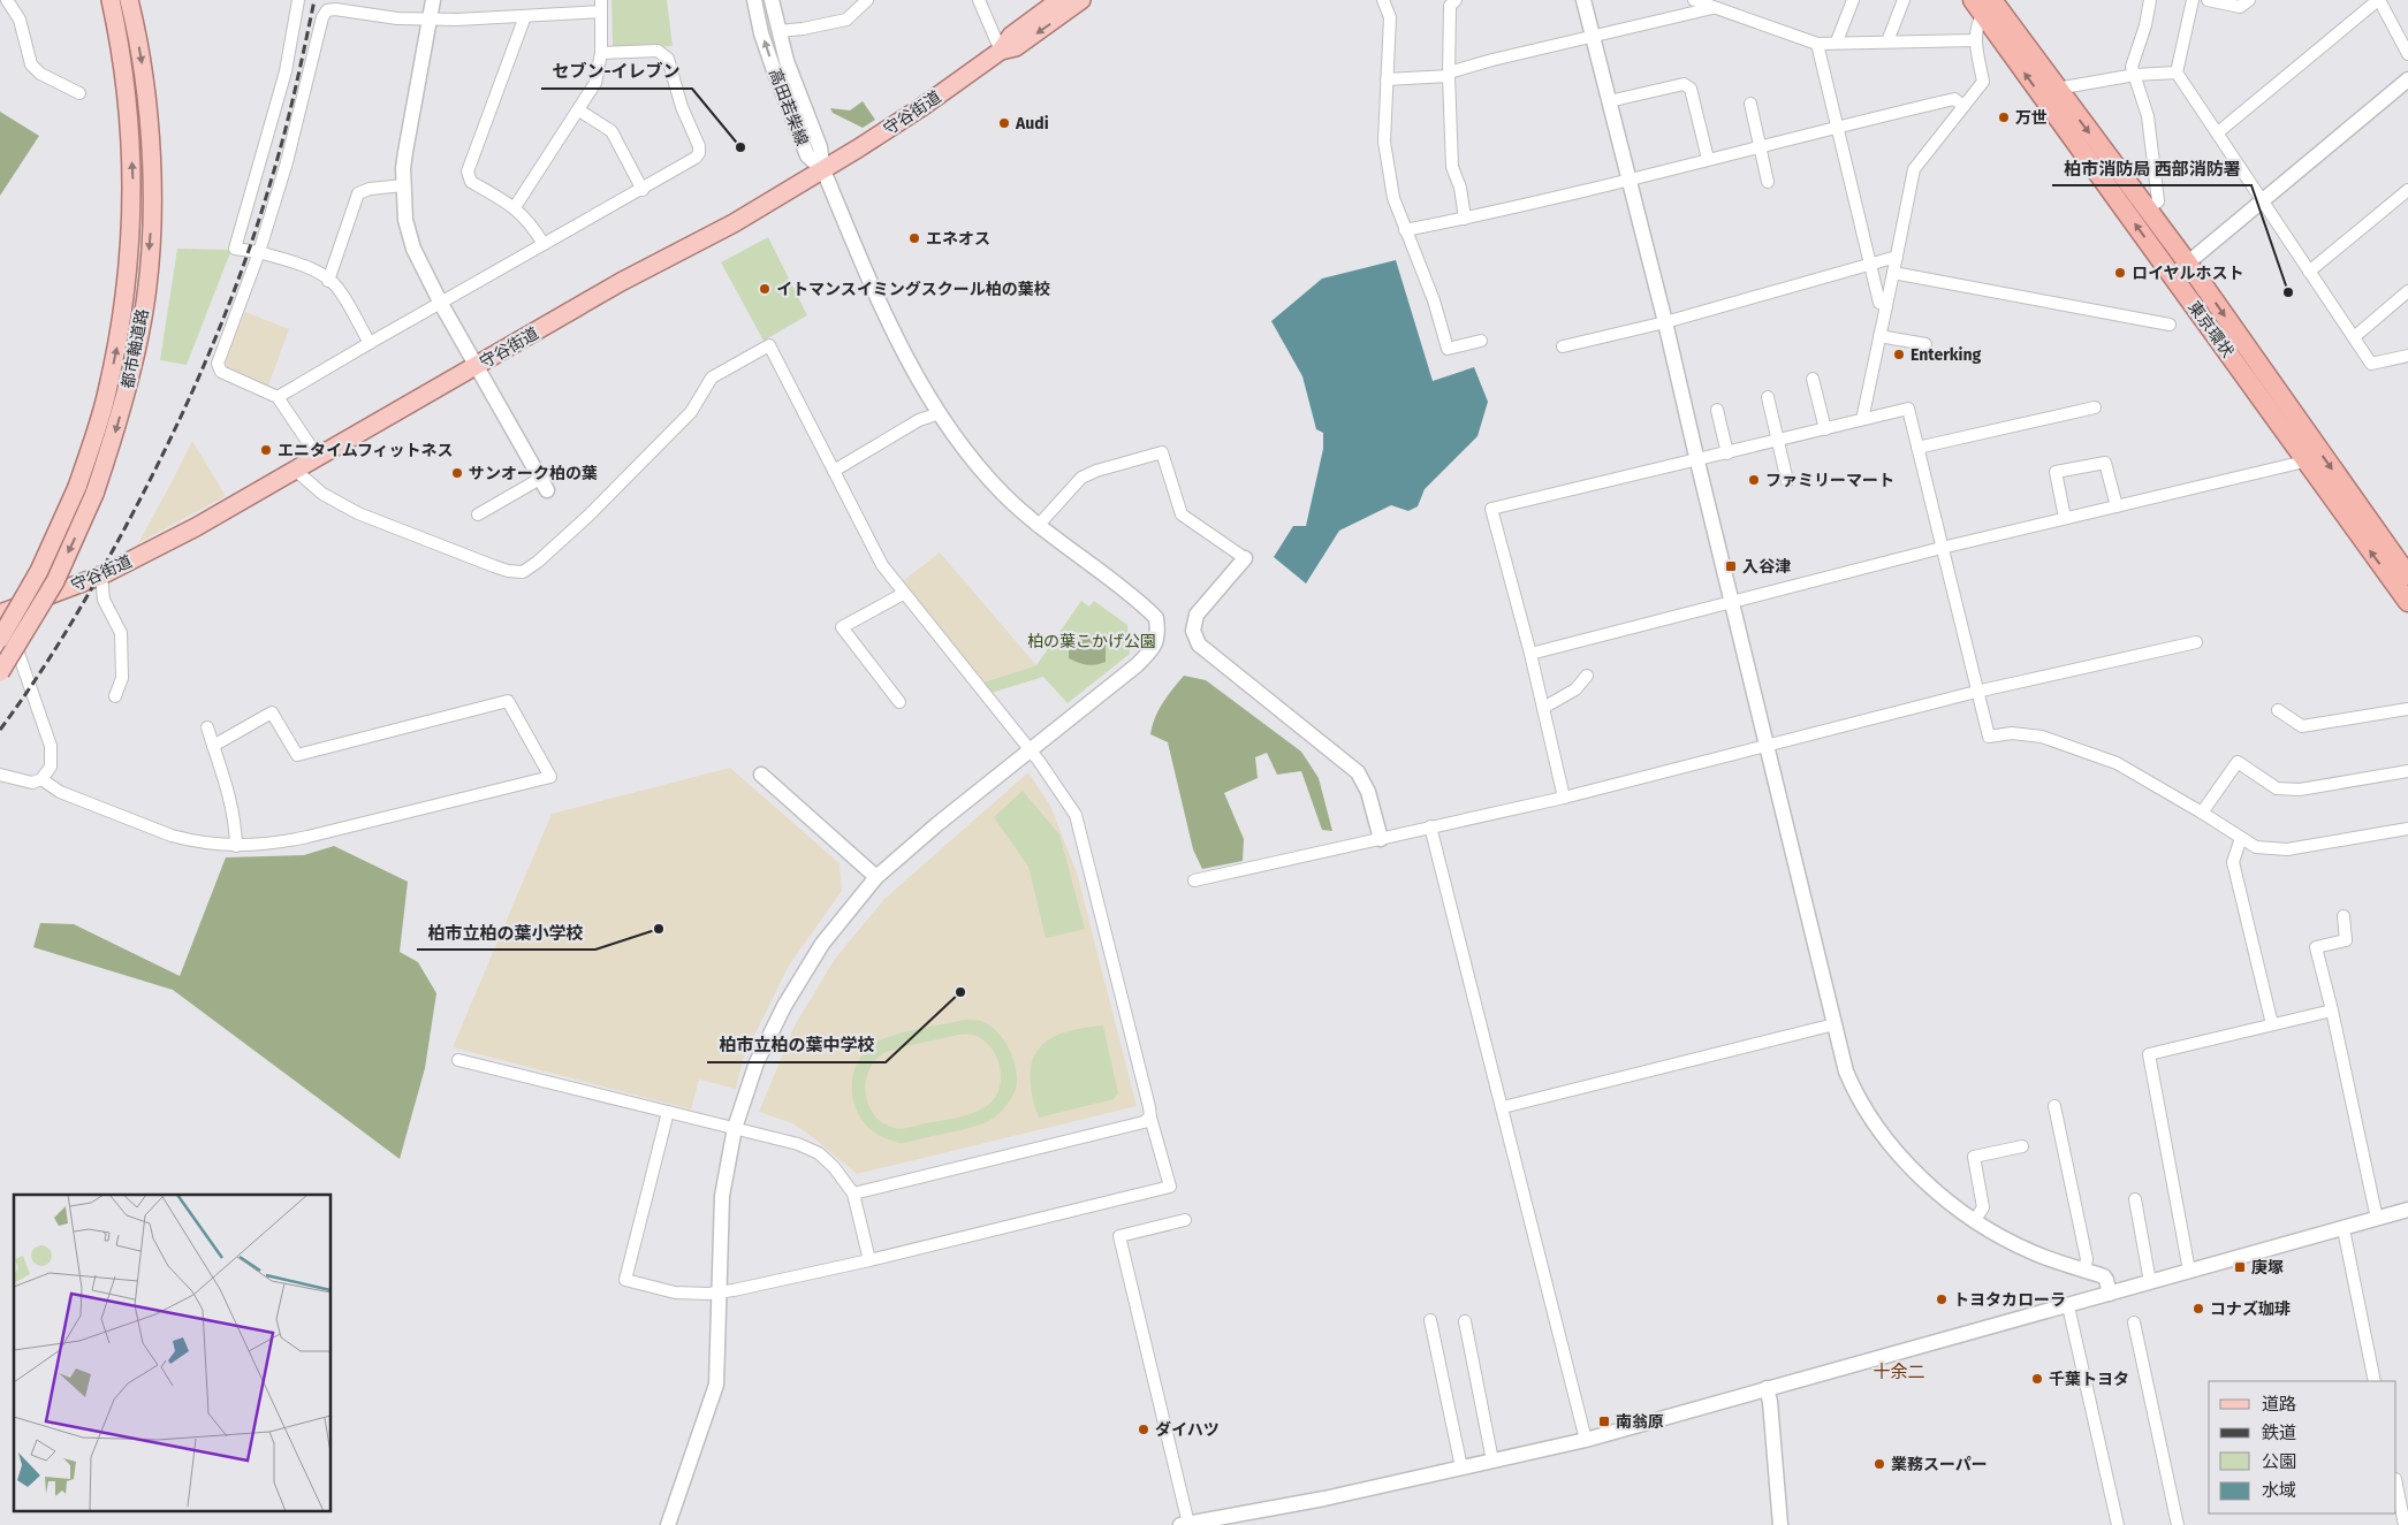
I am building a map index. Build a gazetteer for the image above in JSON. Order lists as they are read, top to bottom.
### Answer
{
  "streets": {
    "highway": ["東京環状"],
    "main road": ["守谷街道", "都市軸道路"],
    "street": ["高田若柴線"]
  },
  "crossings": [
    ["高田若柴線", "守谷街道"]
  ],
  "districts": ["十余二"],
  "parks": ["柏の葉こかげ公園"],
  "places": {
    "other": [
      "万世",
      "Audi",
      "セブン-イレブン",
      "エネオス",
      "ロイヤルホスト",
      "イトマンスイミングスクール柏の葉校",
      "柏市消防局 西部消防署",
      "Enterking",
      "エニタイムフィットネス",
      "サンオーク柏の葉",
      "ファミリーマート",
      "柏市立柏の葉小学校",
      "柏市立柏の葉中学校",
      "トヨタカローラ",
      "コナズ珈琲",
      "千葉トヨタ",
      "ダイハツ",
      "業務スーパー"
    ],
    "transit": ["入谷津", "庚塚", "南翁原"]
  },
  "legend": [
    "道路",
    "鉄道",
    "公園",
    "水域"
  ]
}
